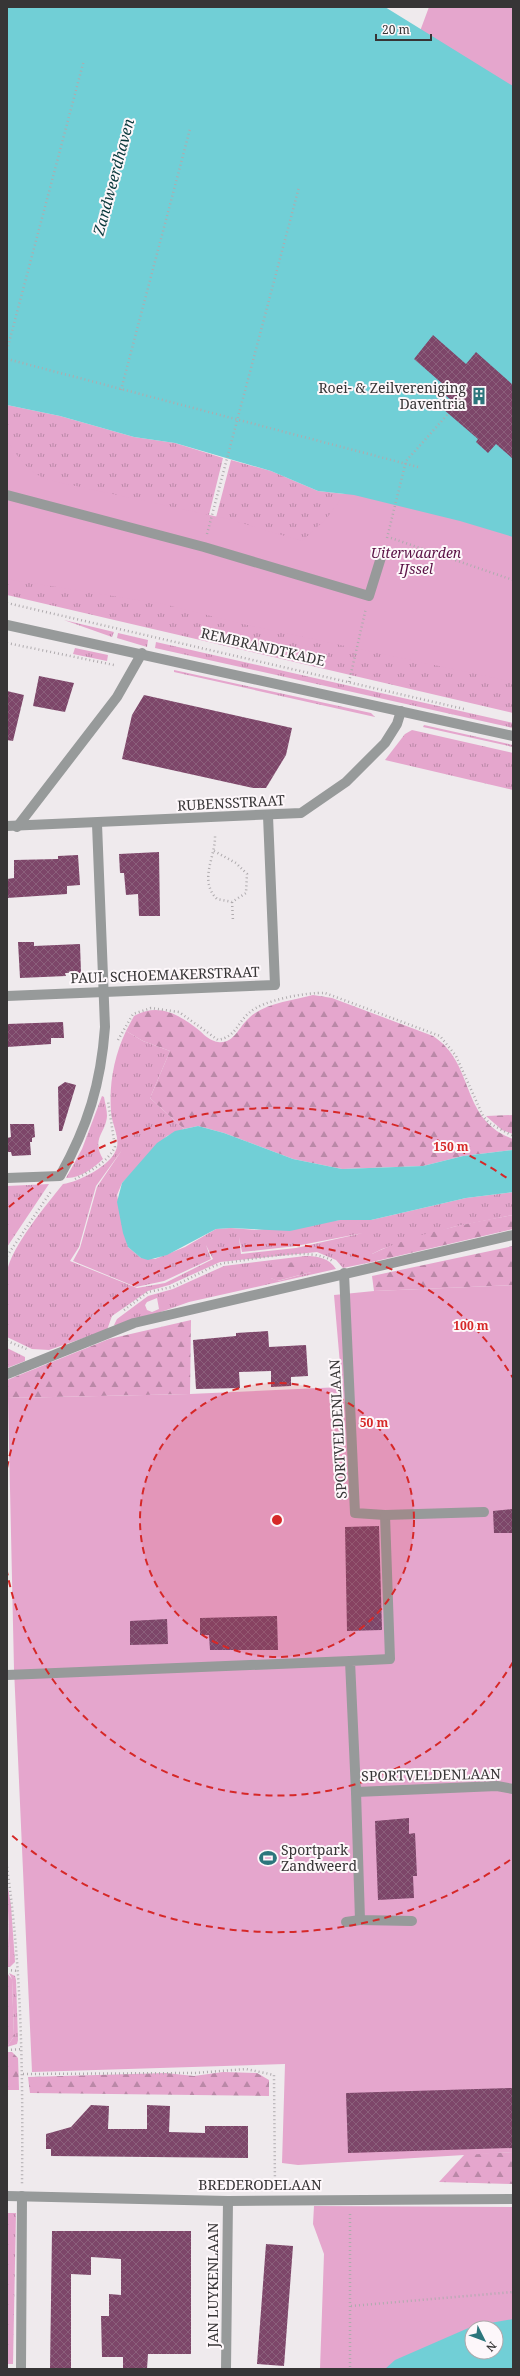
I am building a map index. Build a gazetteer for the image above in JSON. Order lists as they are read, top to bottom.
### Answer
{
  "streets": {
    "street": [
      "RUBENSSTRAAT",
      "PAUL SCHOEMAKERSTRAAT",
      "SPORTVELDENLAAN",
      "BREDERODELAAN",
      "JAN LUYKENLAAN"
    ],
    "path": ["REMBRANDTKADE"]
  },
  "crossings": [
    ["RUBENSSTRAAT", "PAUL SCHOEMAKERSTRAAT"],
    ["BREDERODELAAN", "JAN LUYKENLAAN"]
  ],
  "water": ["Zandweerdhaven"],
  "parks": ["Uiterwaarden IJssel"],
  "places": {
    "building": ["Roei- & Zeilvereniging Daventria"],
    "sports": ["Sportpark Zandweerd"]
  },
  "scale_bar": "20 m",
  "north": "bottom right",
  "rings": ["150 m", "100 m", "50 m"]
}
